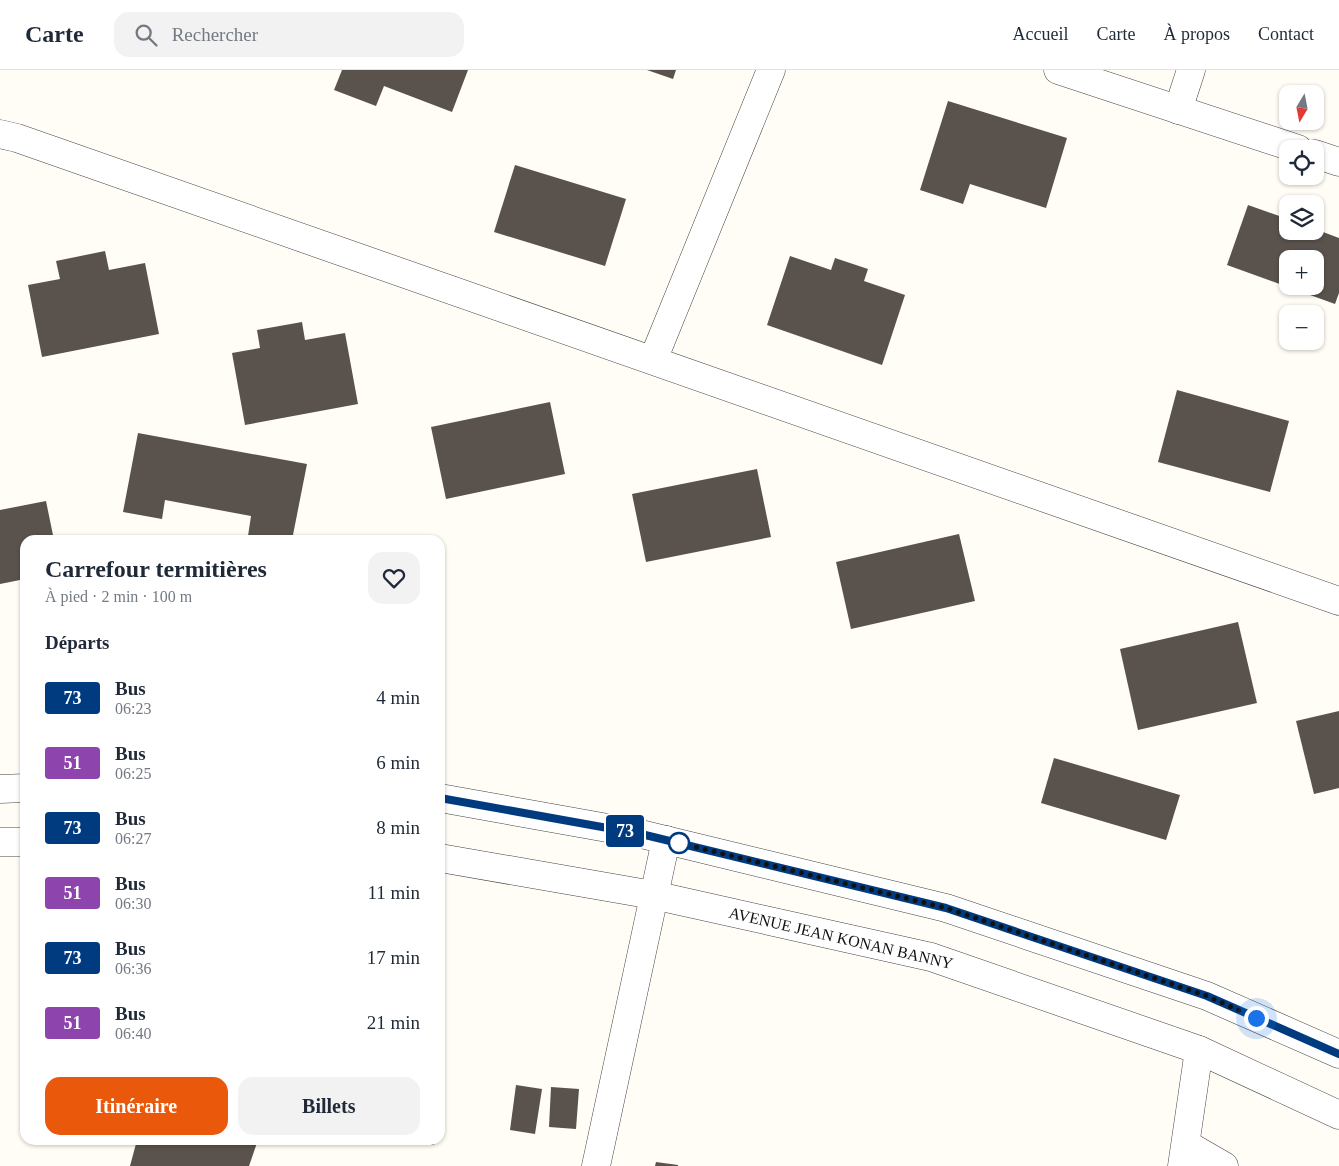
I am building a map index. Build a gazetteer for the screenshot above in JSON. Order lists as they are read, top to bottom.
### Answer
{
  "streets": {
    "street": ["AVENUE JEAN KONAN BANNY"]
  },
  "lines": ["bus line 73"],
  "north": "bottom",
  "page": {
    "header": "Carte",
    "search": "Rechercher",
    "nav": [
      "Accueil",
      "Carte",
      "À propos",
      "Contact"
    ],
    "on_map": "73",
    "map_buttons": ["+", "−"],
    "heading": [
      ["Carrefour termitières", "À pied · 2 min · 100 m"],
      "Départs"
    ],
    "list": [
      {
        "mark": "73",
        "name": "Bus",
        "note": "06:23",
        "value": "4 min"
      },
      {
        "mark": "51",
        "name": "Bus",
        "note": "06:25",
        "value": "6 min"
      },
      {
        "mark": "73",
        "name": "Bus",
        "note": "06:27",
        "value": "8 min"
      },
      {
        "mark": "51",
        "name": "Bus",
        "note": "06:30",
        "value": "11 min"
      },
      {
        "mark": "73",
        "name": "Bus",
        "note": "06:36",
        "value": "17 min"
      },
      {
        "mark": "51",
        "name": "Bus",
        "note": "06:40",
        "value": "21 min"
      }
    ],
    "buttons": ["Itinéraire", "Billets"]
  }
}
